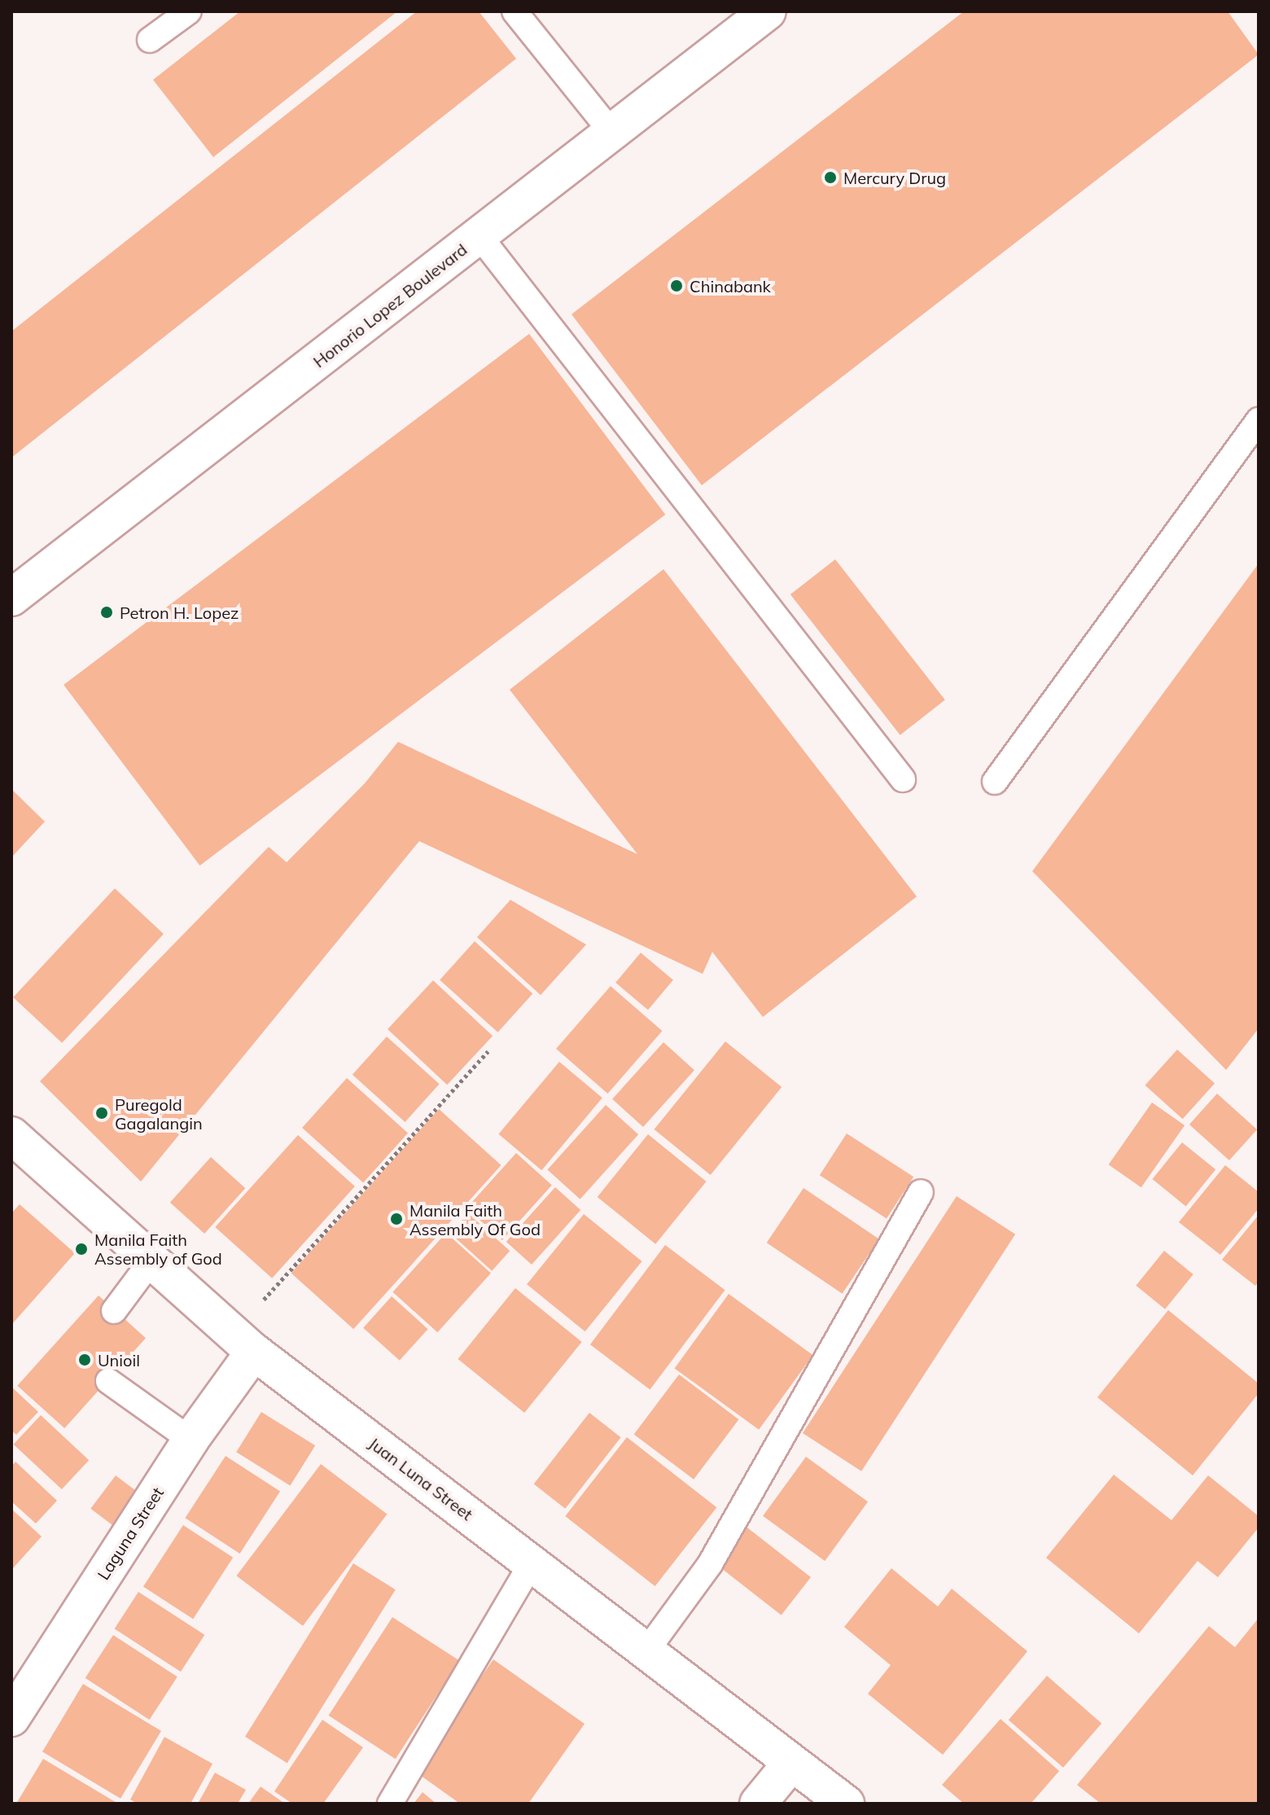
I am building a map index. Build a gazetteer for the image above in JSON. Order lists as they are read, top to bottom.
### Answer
{
  "streets": {
    "main road": ["Honorio Lopez Boulevard", "Juan Luna Street", "Laguna Street"]
  },
  "crossings": [
    ["Juan Luna Street", "Laguna Street"]
  ],
  "places": [
    "Mercury Drug",
    "Chinabank",
    "Petron H. Lopez",
    "Puregold Gagalangin",
    "Manila Faith Assembly Of God",
    "Manila Faith Assembly of God",
    "Unioil"
  ]
}
